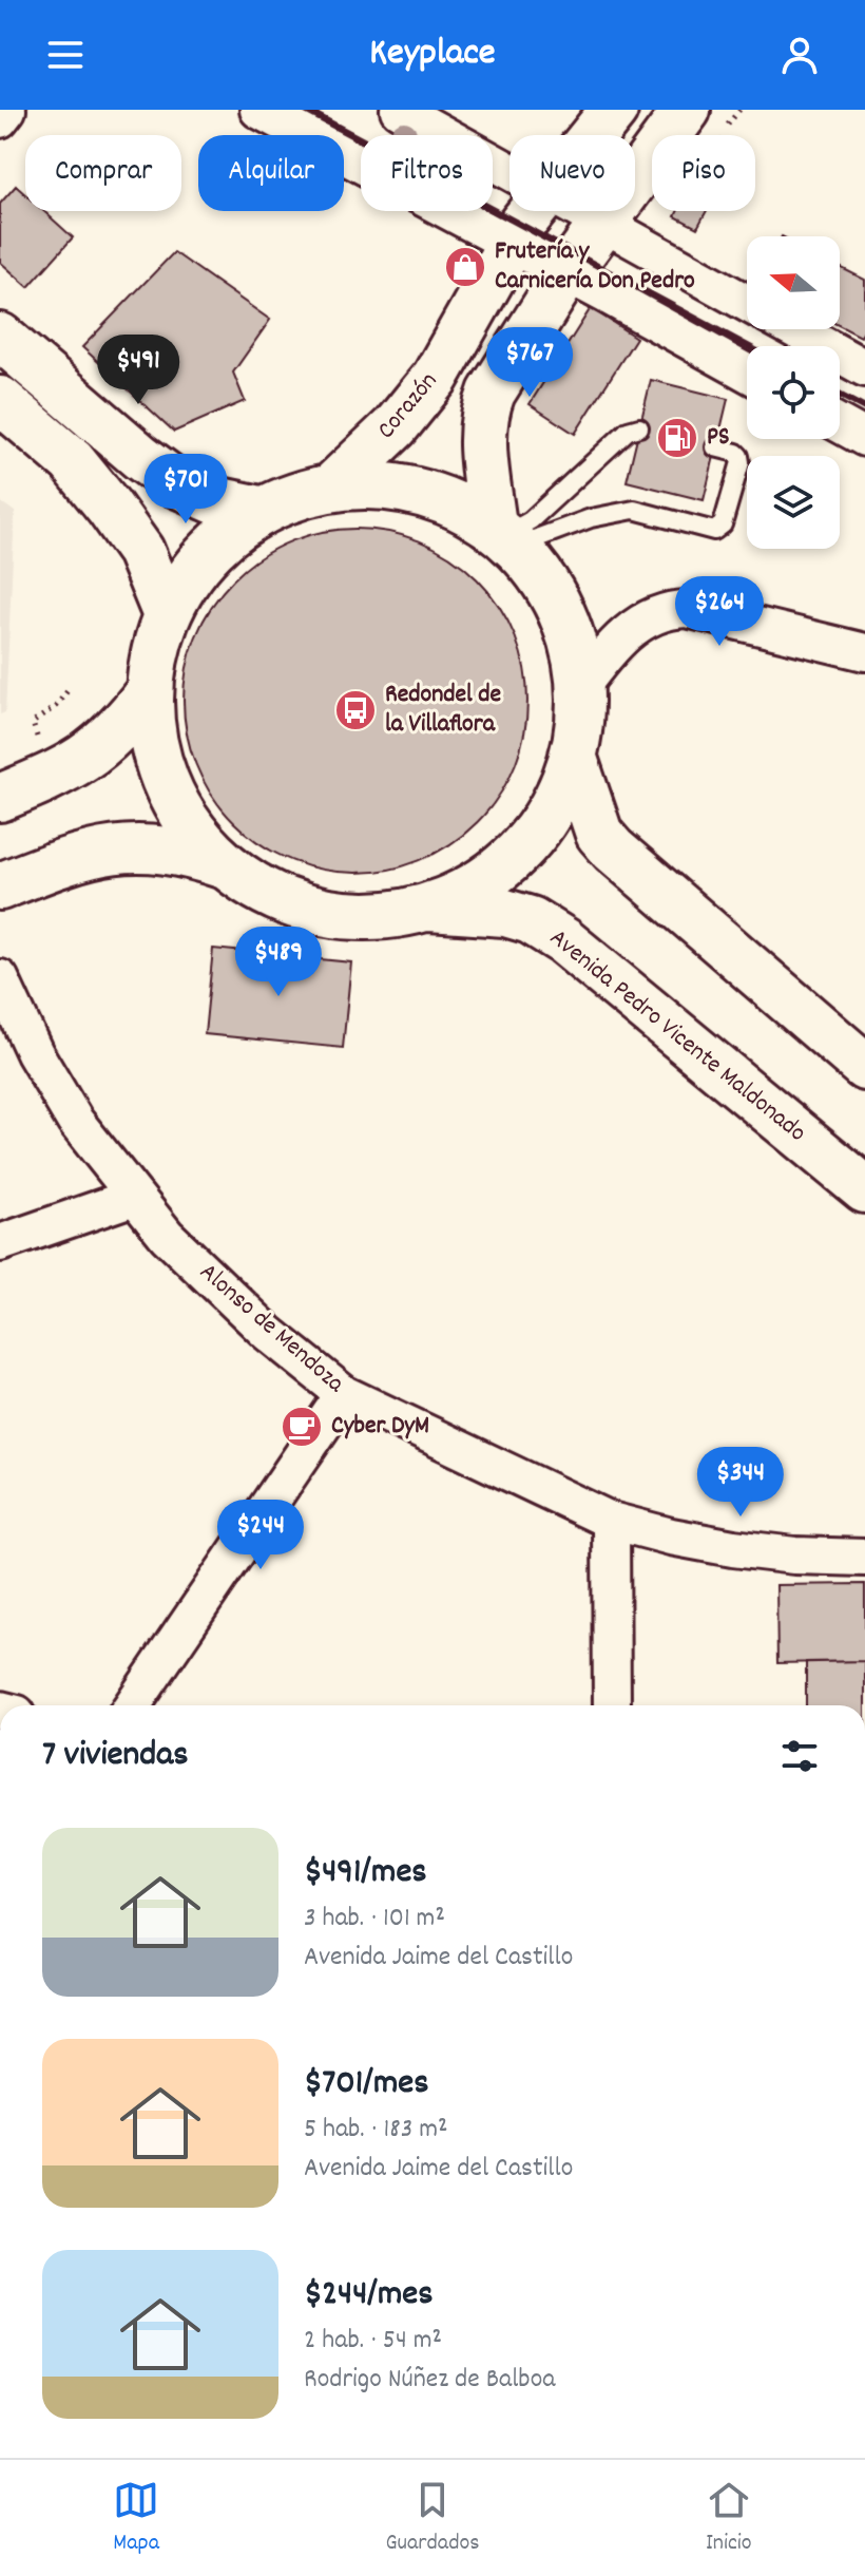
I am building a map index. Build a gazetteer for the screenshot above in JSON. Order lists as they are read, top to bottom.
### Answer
{
  "streets": {
    "main road": ["Corazón", "Avenida Pedro Vicente Maldonado"],
    "street": ["Alonso de Mendoza"]
  },
  "places": {
    "shop": ["Frutería y Carnicería Don Pedro"],
    "fuel station": ["PS"],
    "bus stop": ["Redondel de la Villaflora"],
    "cafe": ["Cyber DyM"]
  },
  "north": "left",
  "page": {
    "header": "Keyplace",
    "chip": [
      "Comprar",
      "Alquilar",
      "Filtros",
      "Nuevo",
      "Piso"
    ],
    "price": [
      "$767",
      "$491",
      "$701",
      "$264",
      "$489",
      "$344",
      "$244"
    ],
    "heading": "7 viviendas",
    "list": [
      {
        "name": "$491/mes",
        "note": "3 hab. · 101 m² · Avenida Jaime del Castillo"
      },
      {
        "name": "$701/mes",
        "note": "5 hab. · 183 m² · Avenida Jaime del Castillo"
      },
      {
        "name": "$244/mes",
        "note": "2 hab. · 54 m² · Rodrigo Núñez de Balboa"
      }
    ],
    "tabs": ["Mapa", "Guardados", "Inicio"]
  }
}
